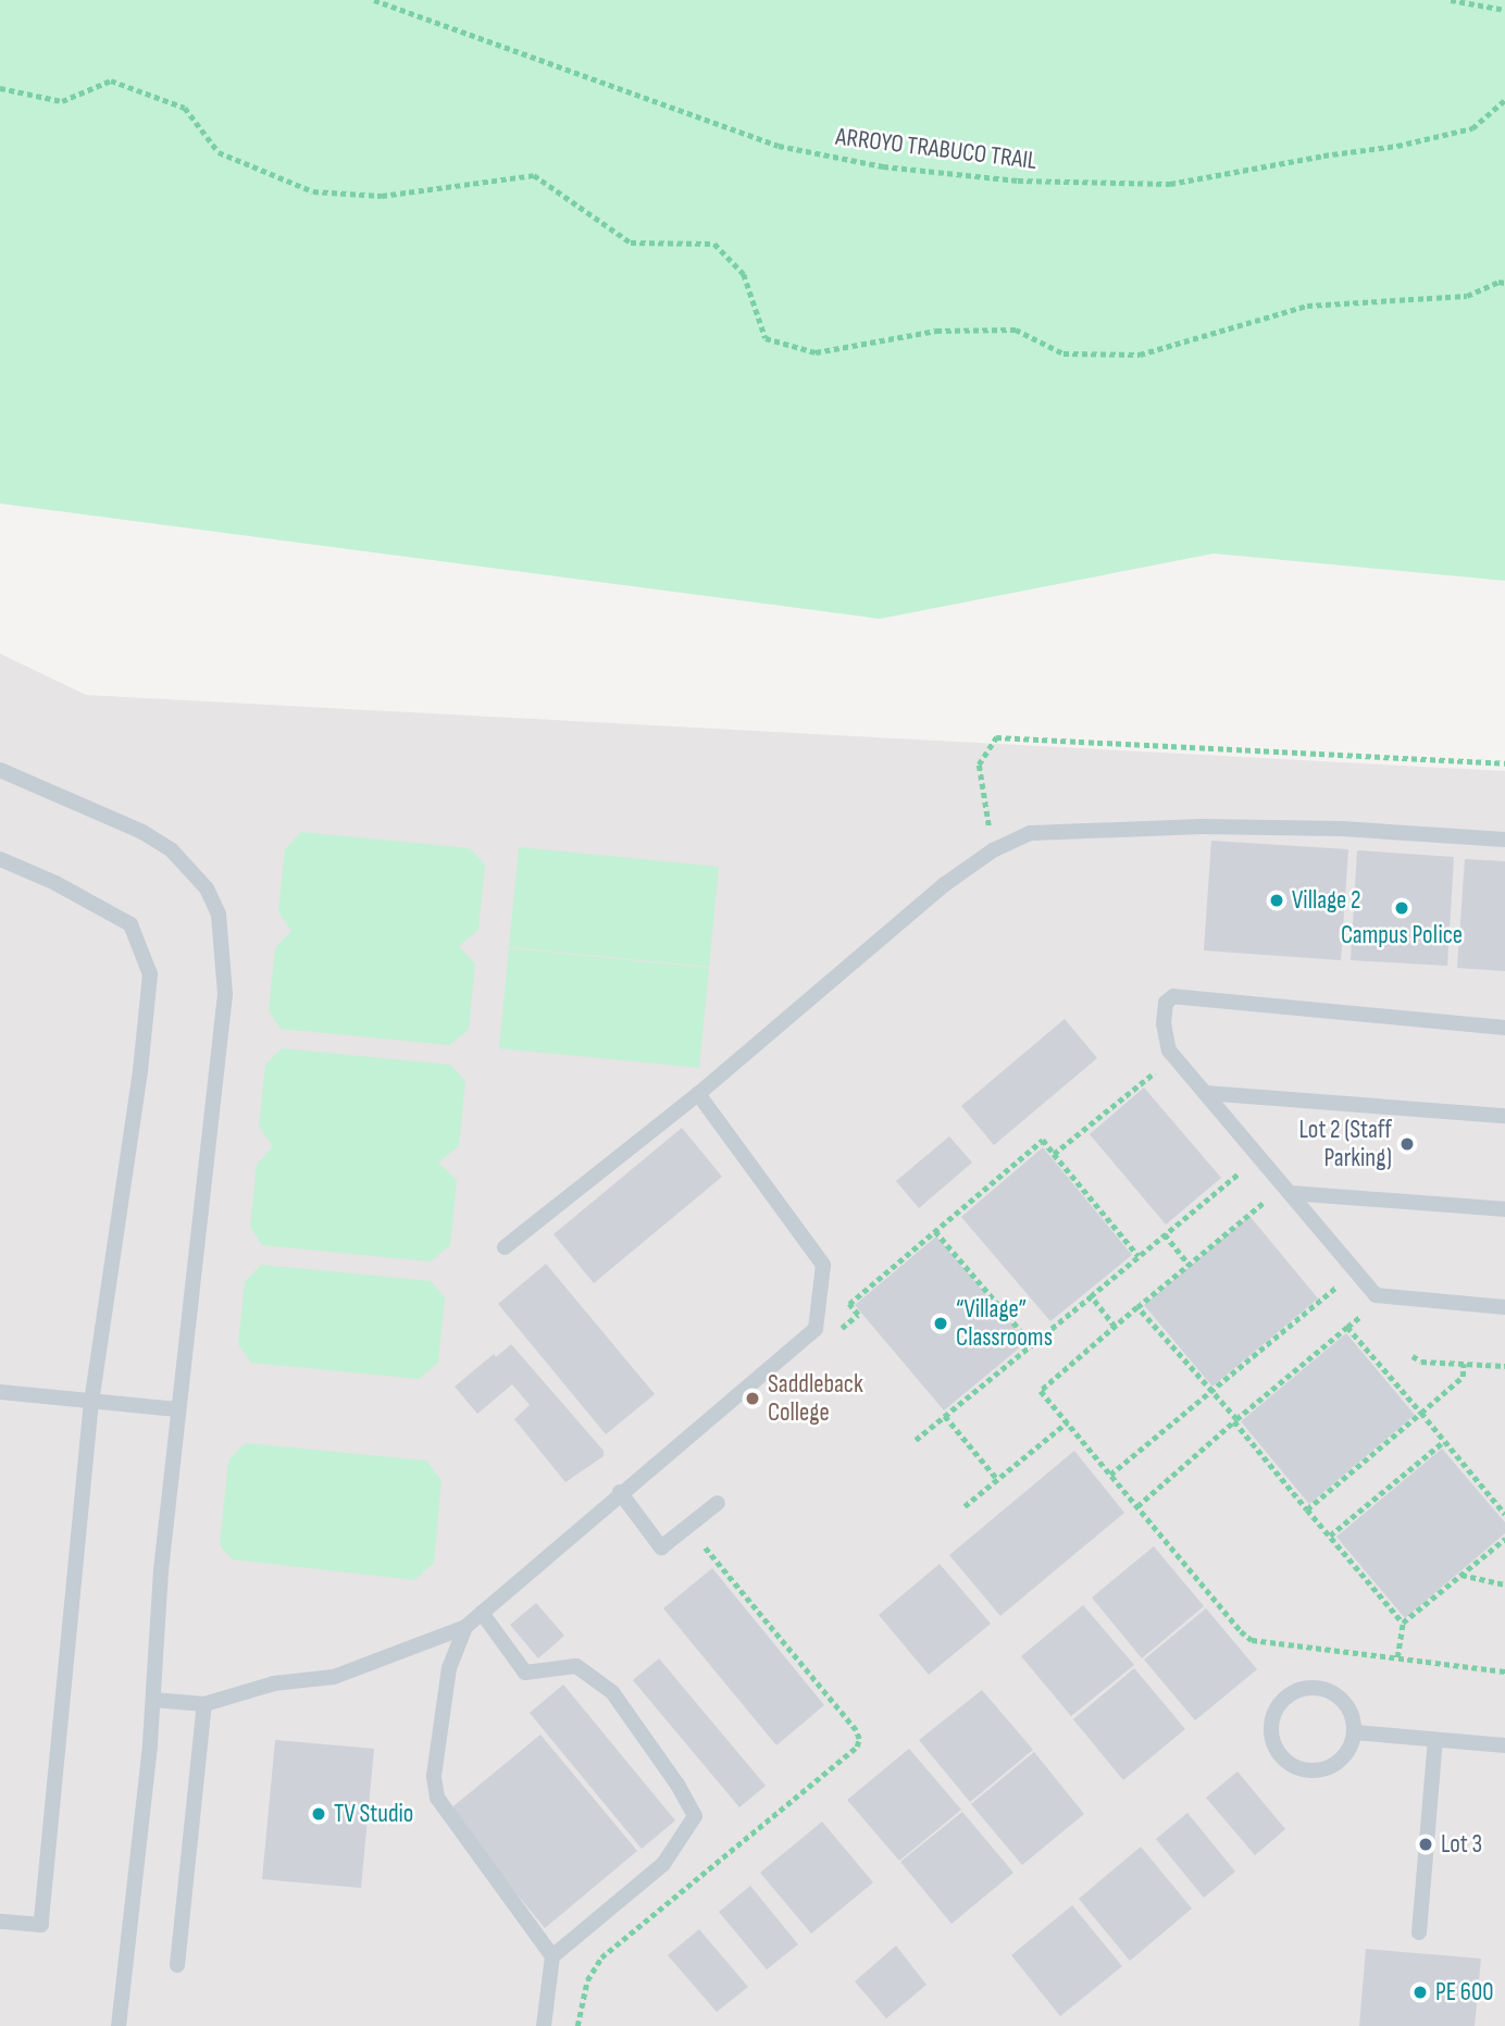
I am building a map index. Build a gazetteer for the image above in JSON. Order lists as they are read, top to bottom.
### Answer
{
  "streets": {
    "path": ["ARROYO TRABUCO TRAIL"]
  },
  "places": [
    "Village 2",
    "Campus Police",
    "Lot 2 (Staff Parking)",
    "“Village” Classrooms",
    "Saddleback College",
    "TV Studio",
    "Lot 3",
    "PE 600"
  ]
}
